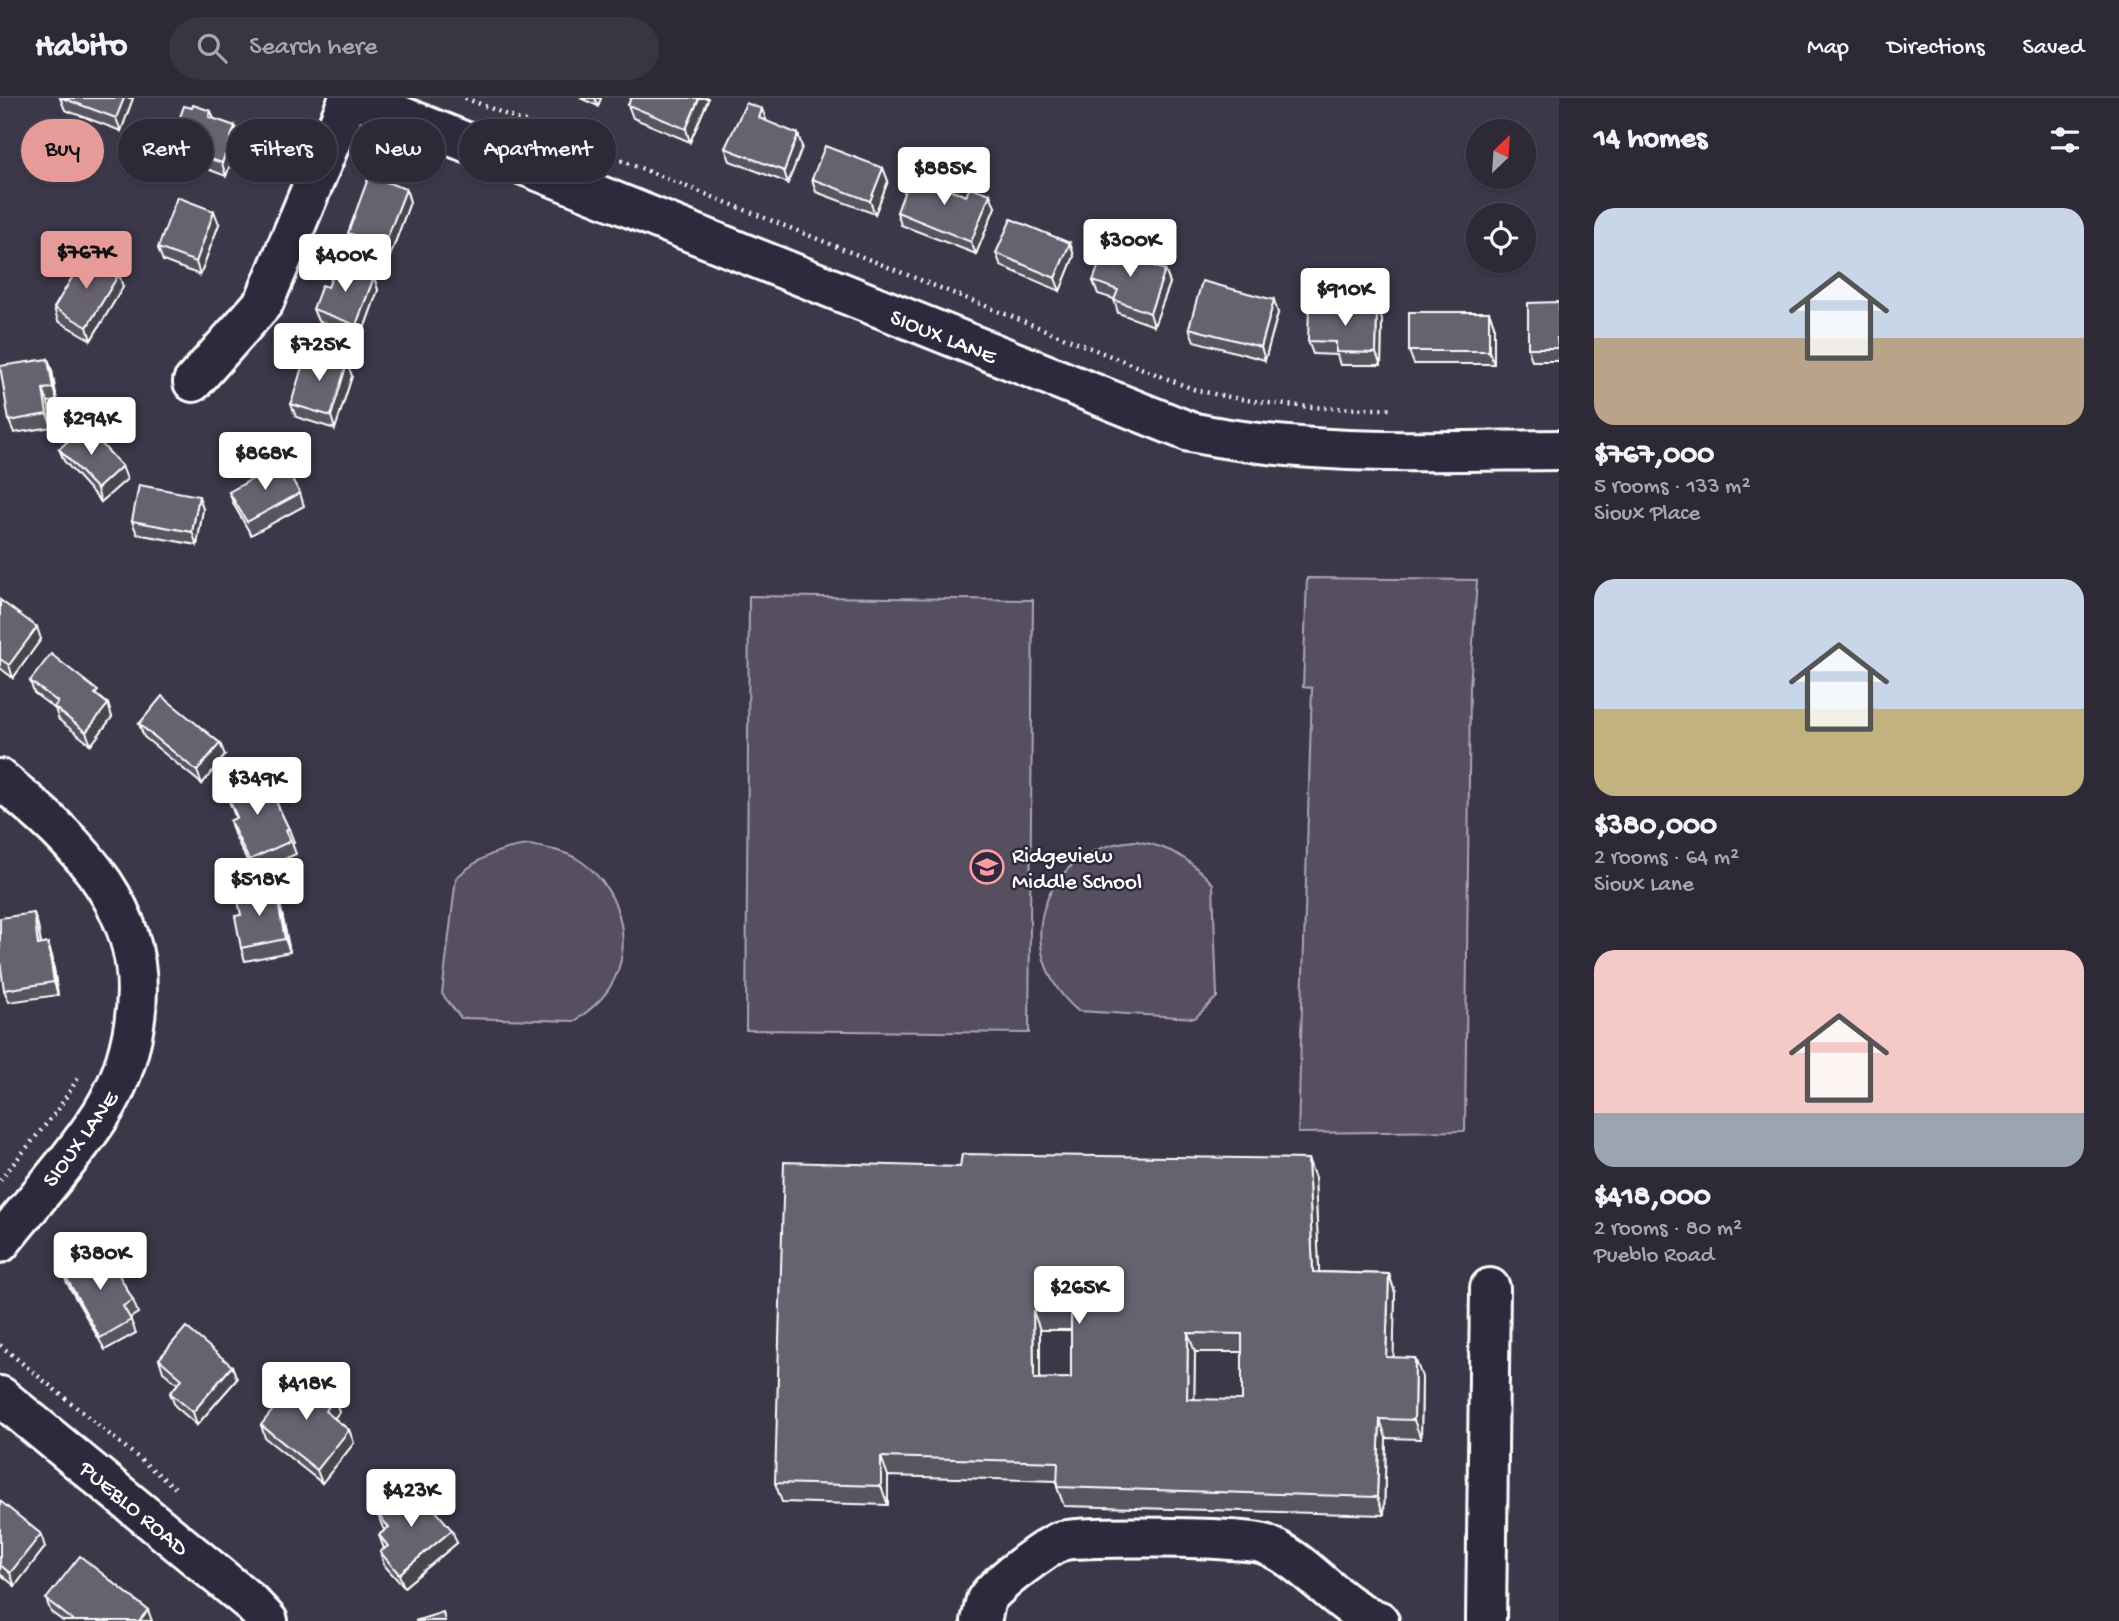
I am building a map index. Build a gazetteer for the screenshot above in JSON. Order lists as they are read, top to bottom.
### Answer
{
  "streets": {
    "street": ["SIOUX LANE", "PUEBLO ROAD"]
  },
  "places": {
    "school or university": ["Ridgeview Middle School"]
  },
  "north": "top right",
  "page": {
    "header": "Habito",
    "search": "Search here",
    "nav": ["Map", "Directions", "Saved"],
    "heading": "14 homes",
    "chip": [
      "Buy",
      "Rent",
      "Filters",
      "New",
      "Apartment"
    ],
    "price": [
      "$885K",
      "$300K",
      "$767K",
      "$400K",
      "$910K",
      "$725K",
      "$294K",
      "$868K",
      "$349K",
      "$518K",
      "$380K",
      "$265K",
      "$418K",
      "$423K"
    ],
    "list": [
      {
        "name": "$767,000",
        "note": "5 rooms · 133 m² · Sioux Place"
      },
      {
        "name": "$380,000",
        "note": "2 rooms · 64 m² · Sioux Lane"
      },
      {
        "name": "$418,000",
        "note": "2 rooms · 80 m² · Pueblo Road"
      }
    ]
  }
}
